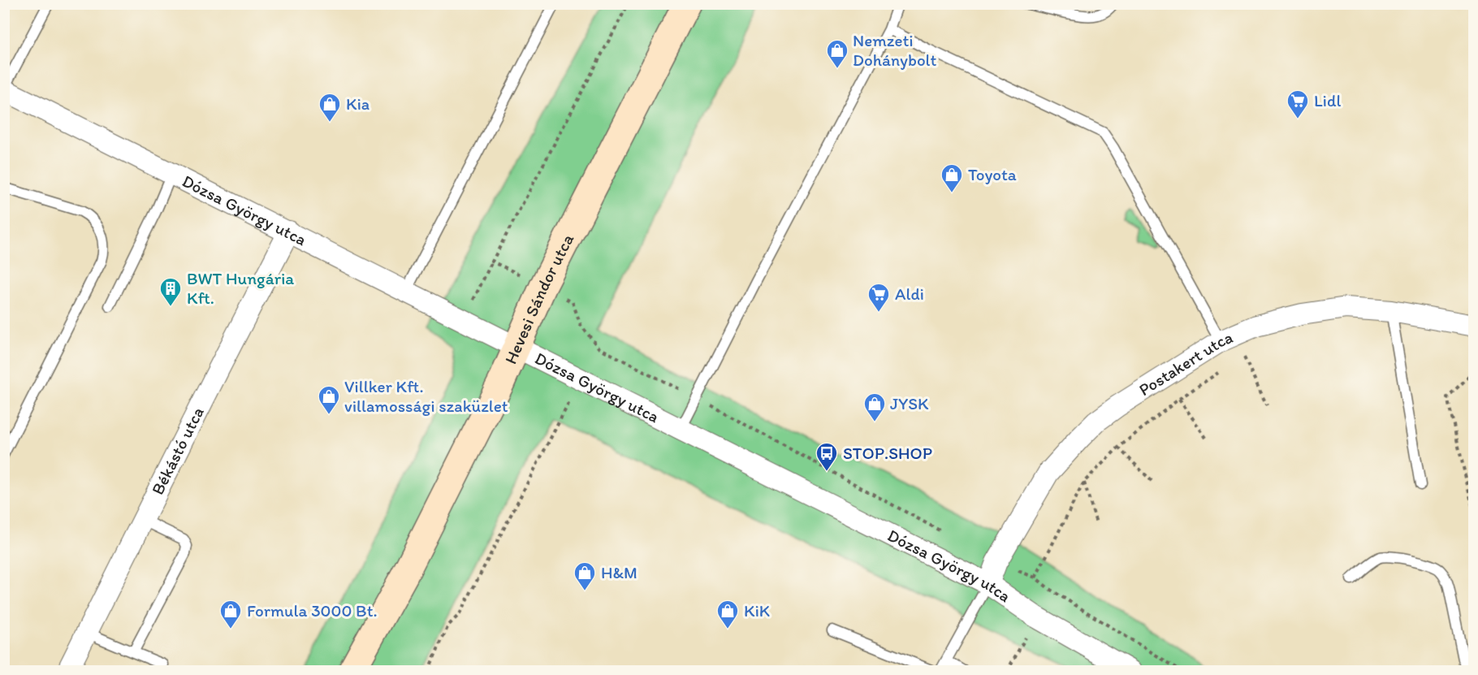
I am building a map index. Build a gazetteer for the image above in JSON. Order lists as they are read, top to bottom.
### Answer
{
  "streets": {
    "main road": ["Hevesi Sándor utca"],
    "street": ["Dózsa György utca", "Postakert utca", "Békástó utca"]
  },
  "crossings": [
    ["Dózsa György utca", "Hevesi Sándor utca"],
    ["Dózsa György utca", "Postakert utca"],
    ["Dózsa György utca", "Békástó utca"]
  ],
  "places": {
    "shop": [
      "Nemzeti Dohánybolt",
      "Kia",
      "Toyota",
      "Villker Kft. villamossági szaküzlet",
      "JYSK",
      "H&M",
      "Formula 3000 Bt.",
      "KiK"
    ],
    "supermarket": ["Lidl", "Aldi"],
    "building": ["BWT Hungária Kft."],
    "bus stop": ["STOP.SHOP"]
  }
}
